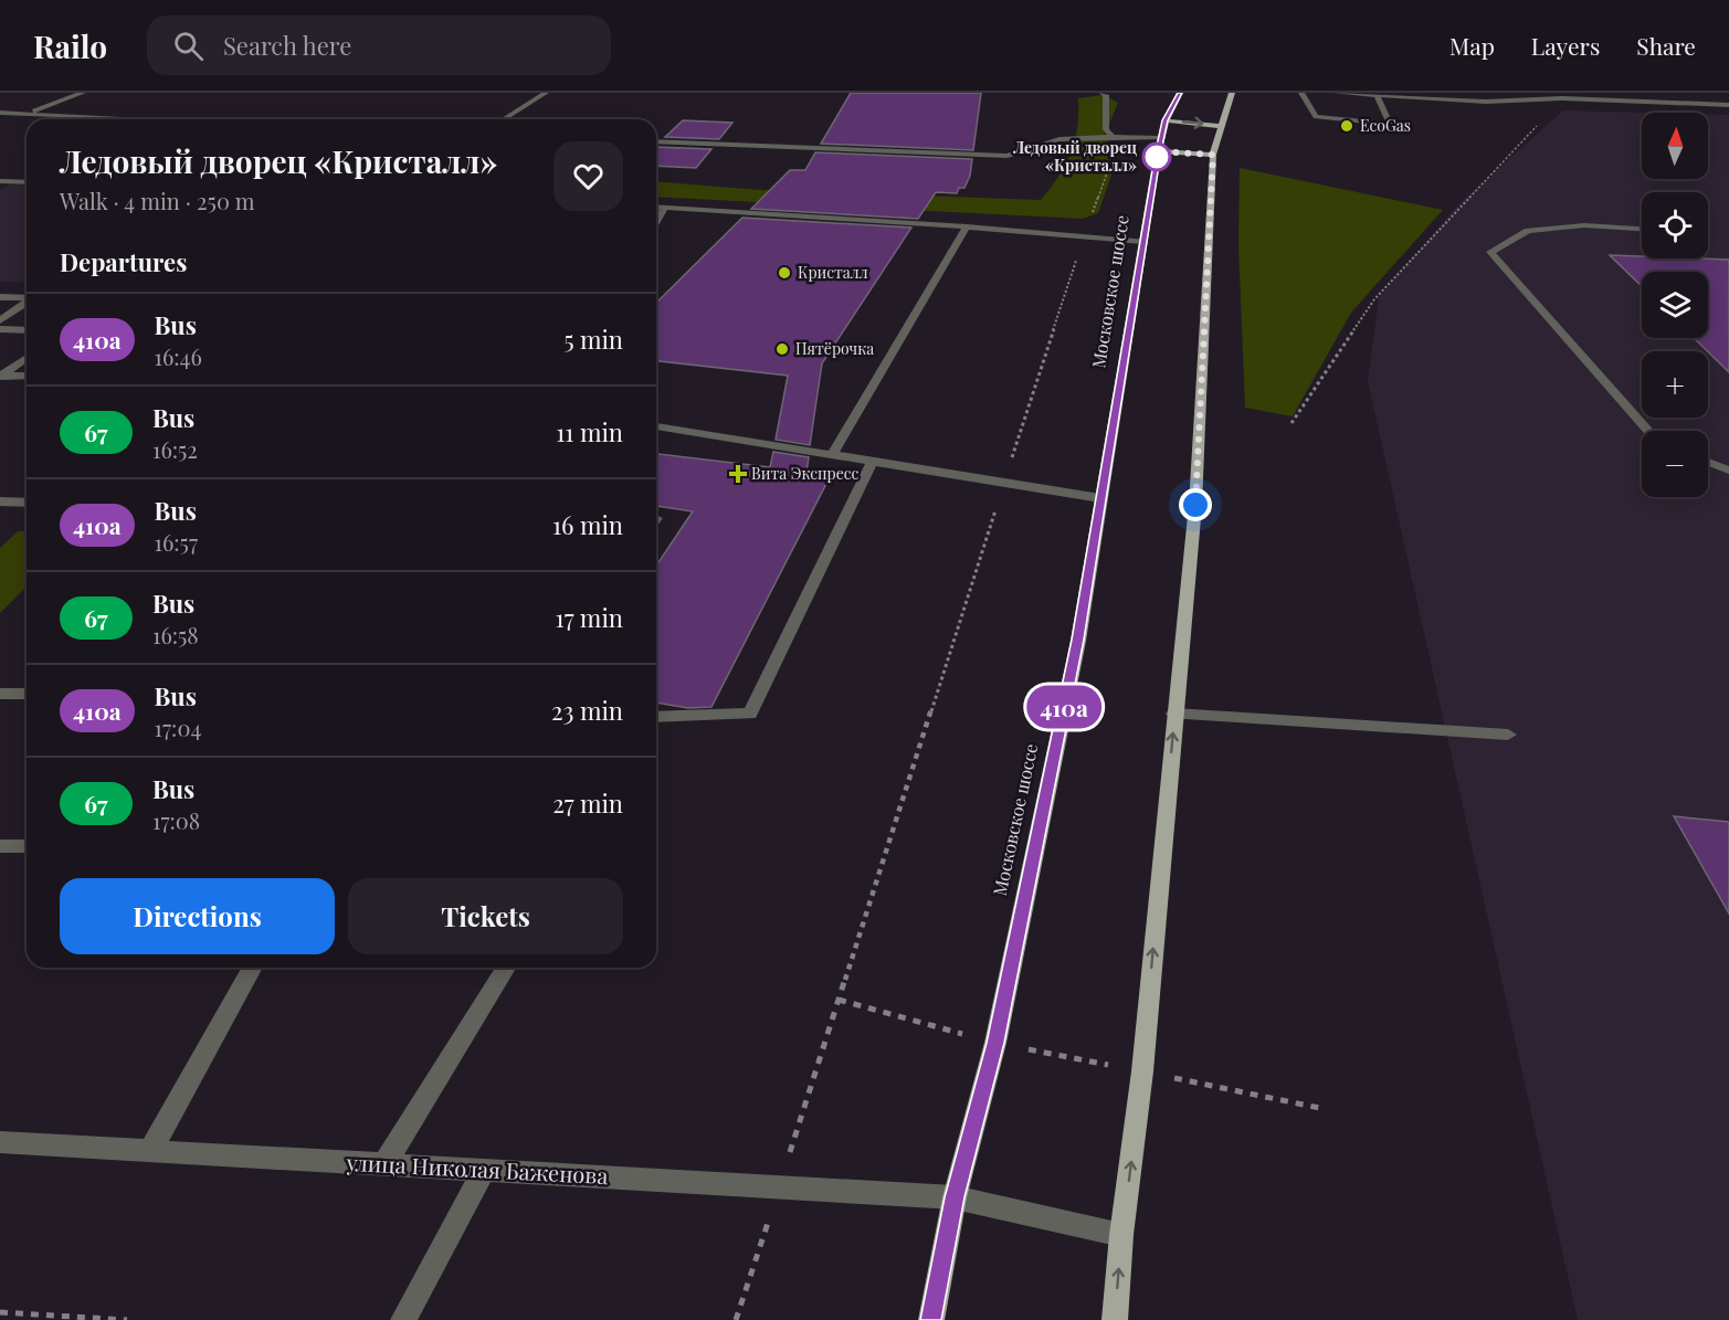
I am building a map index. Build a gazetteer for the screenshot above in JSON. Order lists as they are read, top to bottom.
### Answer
{
  "streets": {
    "main road": ["Московское шоссе"],
    "street": ["улица Николая Баженова"]
  },
  "crossings": [
    ["Московское шоссе", "улица Николая Баженова"]
  ],
  "places": {
    "other": [
      "EcoGas",
      "Ледовый дворец «Кристалл»",
      "Кристалл",
      "Пятёрочка"
    ],
    "health": ["Вита Экспресс"]
  },
  "lines": ["bus line 410а"],
  "north": "top",
  "page": {
    "header": "Railo",
    "search": "Search here",
    "nav": ["Map", "Layers", "Share"],
    "on_map": "410а",
    "map_buttons": ["+", "−"],
    "heading": [
      ["Ледовый дворец «Кристалл»", "Walk · 4 min · 250 m"],
      "Departures"
    ],
    "list": [
      {
        "mark": "410а",
        "name": "Bus",
        "note": "16:46",
        "value": "5 min"
      },
      {
        "mark": "67",
        "name": "Bus",
        "note": "16:52",
        "value": "11 min"
      },
      {
        "mark": "410а",
        "name": "Bus",
        "note": "16:57",
        "value": "16 min"
      },
      {
        "mark": "67",
        "name": "Bus",
        "note": "16:58",
        "value": "17 min"
      },
      {
        "mark": "410а",
        "name": "Bus",
        "note": "17:04",
        "value": "23 min"
      },
      {
        "mark": "67",
        "name": "Bus",
        "note": "17:08",
        "value": "27 min"
      }
    ],
    "buttons": ["Directions", "Tickets"]
  }
}
